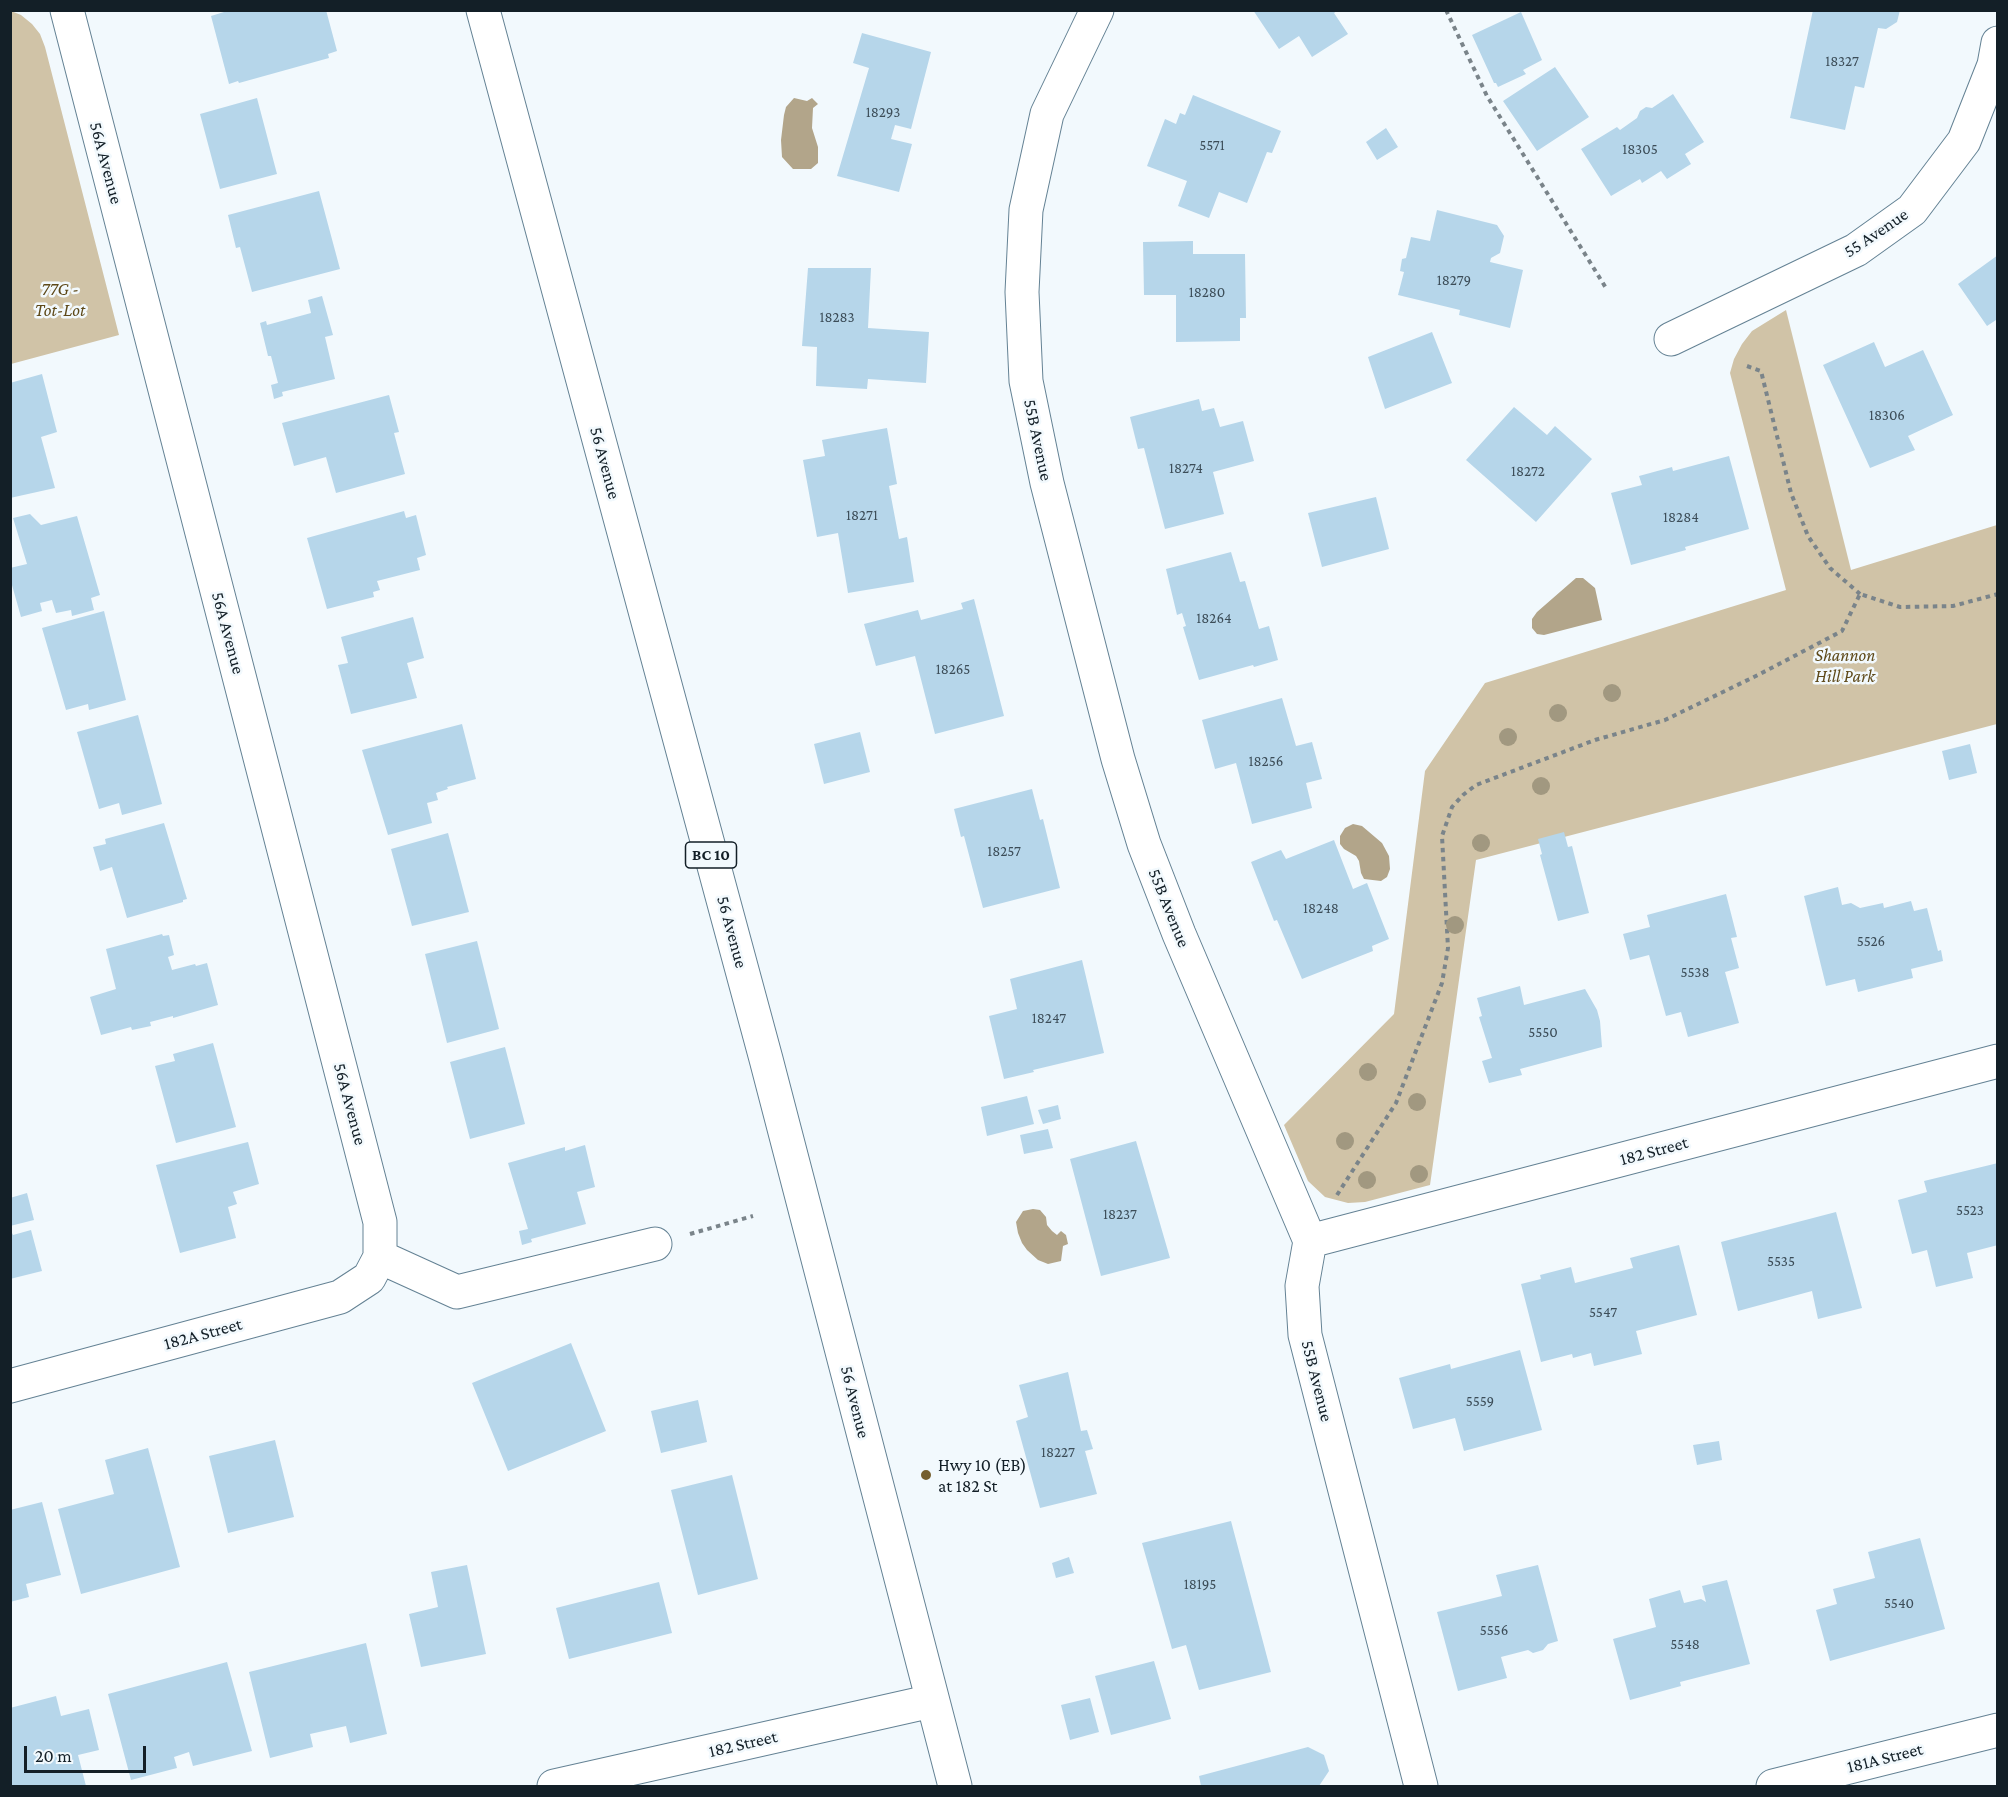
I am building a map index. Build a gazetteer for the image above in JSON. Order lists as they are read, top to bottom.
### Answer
{
  "streets": {
    "main road": [
      "56A Avenue",
      "55 Avenue",
      "55B Avenue",
      "56 Avenue",
      "BC 10",
      "182 Street",
      "182A Street",
      "181A Street"
    ]
  },
  "crossings": [
    ["56A Avenue", "182A Street"],
    ["55B Avenue", "182 Street"],
    ["56 Avenue", "182 Street"]
  ],
  "parks": ["77G - Tot-Lot", "Shannon Hill Park"],
  "places": ["Hwy 10 (EB) at 182 St"],
  "house_numbers": [
    "18327",
    "18293",
    "5571",
    "18305",
    "18279",
    "18280",
    "18283",
    "18306",
    "18274",
    "18272",
    "18271",
    "18284",
    "18264",
    "18265",
    "18256",
    "18257",
    "18248",
    "5526",
    "5538",
    "18247",
    "5550",
    "5523",
    "18237",
    "5535",
    "5547",
    "5559",
    "18227",
    "18195",
    "5540",
    "5556",
    "5548"
  ],
  "scale_bar": "20 m"
}
